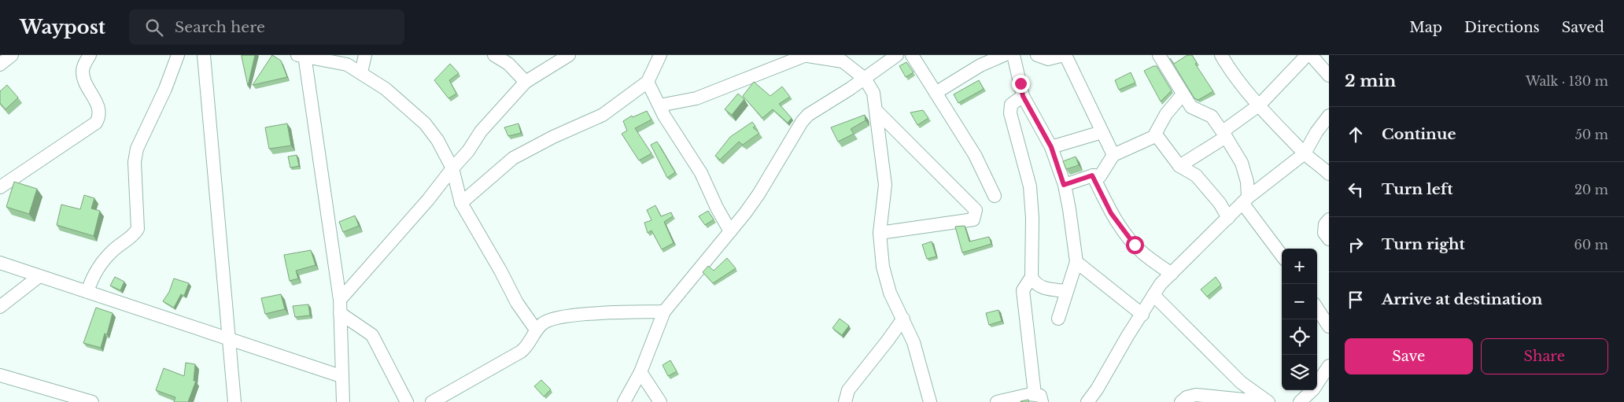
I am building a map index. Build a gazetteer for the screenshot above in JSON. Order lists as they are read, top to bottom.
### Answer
{
  "page": {
    "header": "Waypost",
    "search": "Search here",
    "nav": ["Map", "Directions", "Saved"],
    "heading": ["2 min", "Walk · 130 m"],
    "list": [
      ["Continue", "50 m"],
      ["Turn left", "20 m"],
      ["Turn right", "60 m"],
      "Arrive at destination"
    ],
    "map_buttons": ["+", "−"],
    "buttons": ["Save", "Share"]
  }
}
